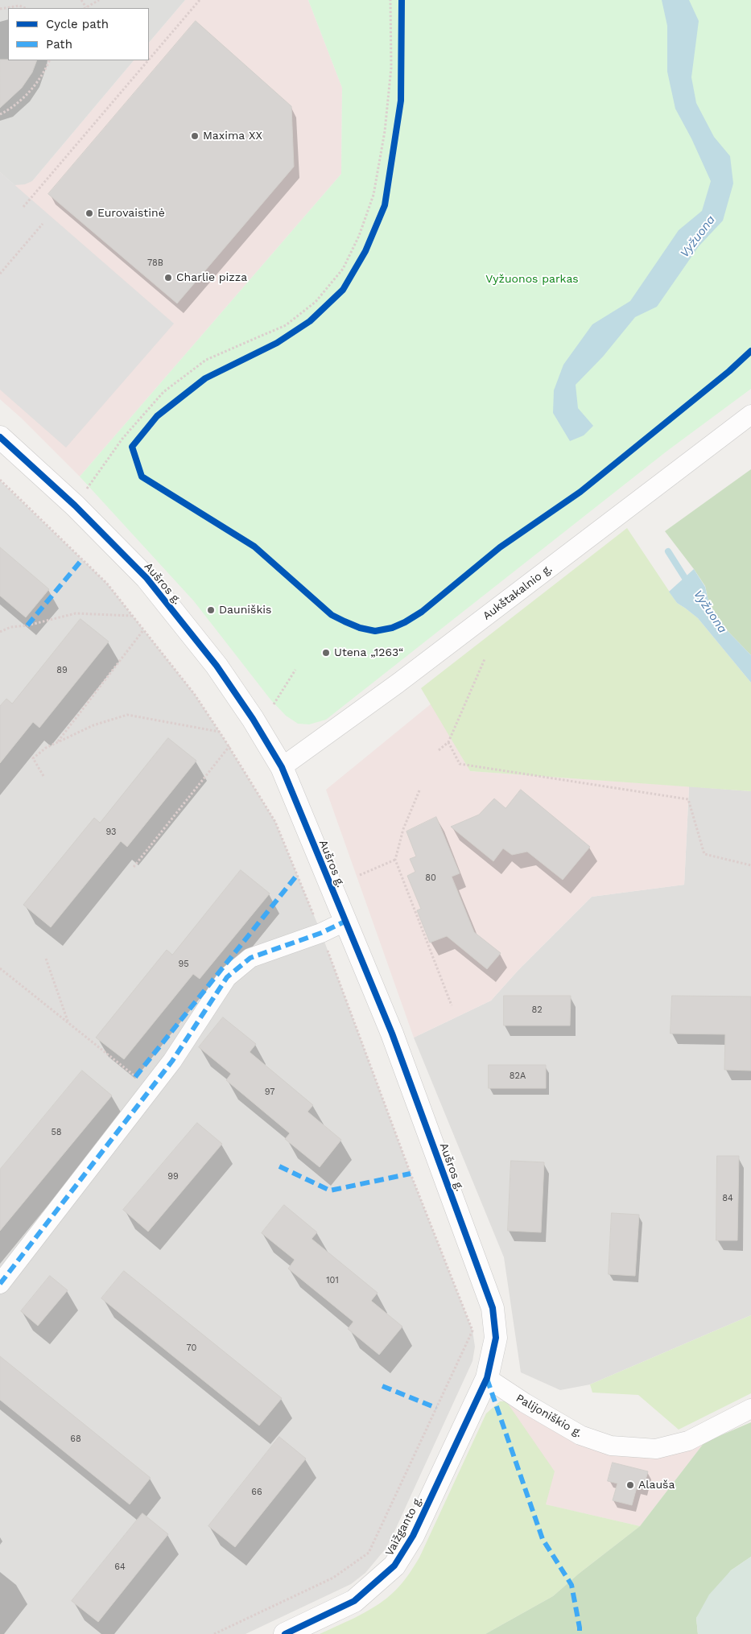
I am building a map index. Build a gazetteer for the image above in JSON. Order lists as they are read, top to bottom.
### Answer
{
  "streets": {
    "street": [
      "Aušros g.",
      "Aukštakalnio g.",
      "Palijoniškio g.",
      "Vaižganto g."
    ]
  },
  "crossings": [
    ["Aušros g.", "Aukštakalnio g."],
    ["Aušros g.", "Palijoniškio g."],
    ["Aušros g.", "Vaižganto g."],
    ["Palijoniškio g.", "Vaižganto g."]
  ],
  "water": ["Vyžuona"],
  "parks": ["Vyžuonos parkas"],
  "places": [
    "Maxima XX",
    "Eurovaistinė",
    "Charlie pizza",
    "Dauniškis",
    "Utena „1263“",
    "Alauša"
  ],
  "house_numbers": [
    "78B",
    "89",
    "93",
    "80",
    "95",
    "82",
    "82A",
    "97",
    "58",
    "99",
    "84",
    "101",
    "70",
    "68",
    "66",
    "64"
  ],
  "legend": ["Cycle path", "Path"]
}
